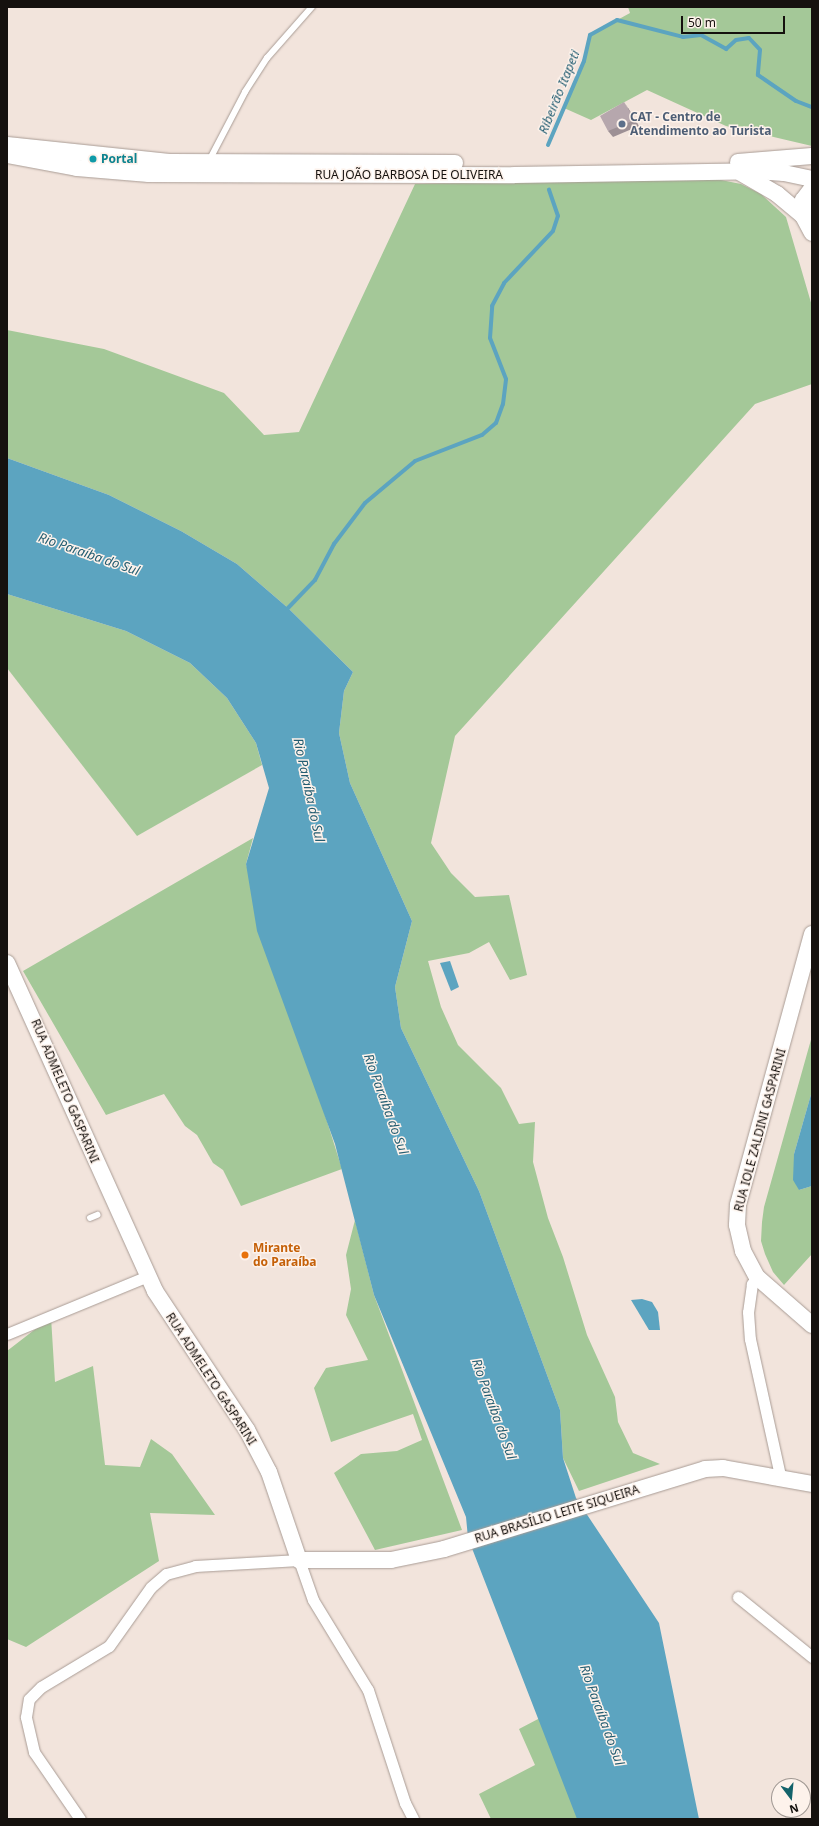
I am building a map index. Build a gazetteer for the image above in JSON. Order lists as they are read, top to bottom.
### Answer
{
  "streets": {
    "main road": [
      "RUA JOÃO BARBOSA DE OLIVEIRA",
      "RUA ADMELETO GASPARINI",
      "RUA IOLE ZALDINI GASPARINI",
      "RUA BRASÍLIO LEITE SIQUEIRA"
    ]
  },
  "crossings": [
    ["RUA ADMELETO GASPARINI", "RUA BRASÍLIO LEITE SIQUEIRA"]
  ],
  "water": ["Ribeirão Itapeti", "Rio Paraíba do Sul"],
  "places": ["CAT - Centro de Atendimento ao Turista", "Portal", "Mirante do Paraíba"],
  "scale_bar": "50 m",
  "north": "bottom"
}
